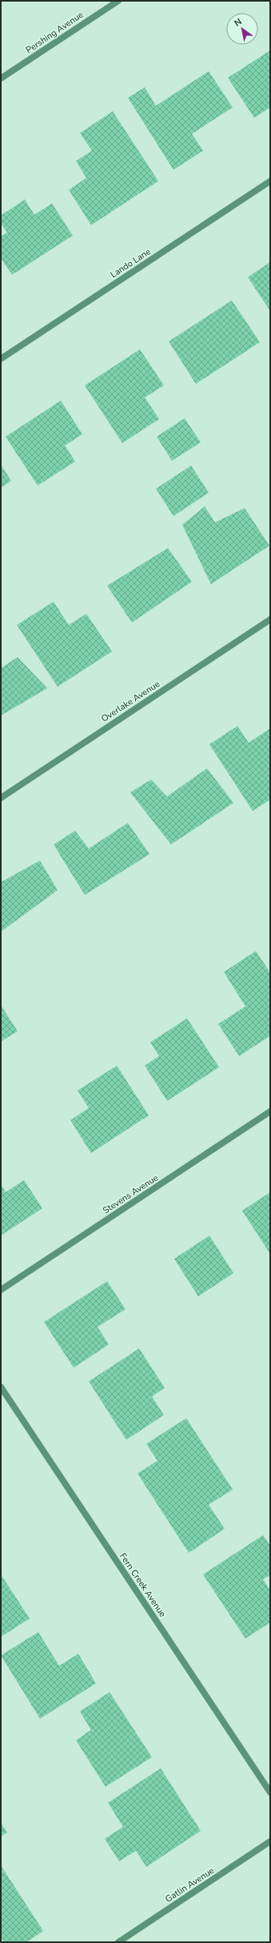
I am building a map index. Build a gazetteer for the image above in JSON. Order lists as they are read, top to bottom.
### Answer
{
  "streets": {
    "street": [
      "Pershing Avenue",
      "Lando Lane",
      "Overlake Avenue",
      "Stevens Avenue",
      "Fern Creek Avenue",
      "Gatlin Avenue"
    ]
  },
  "north": "top left"
}
